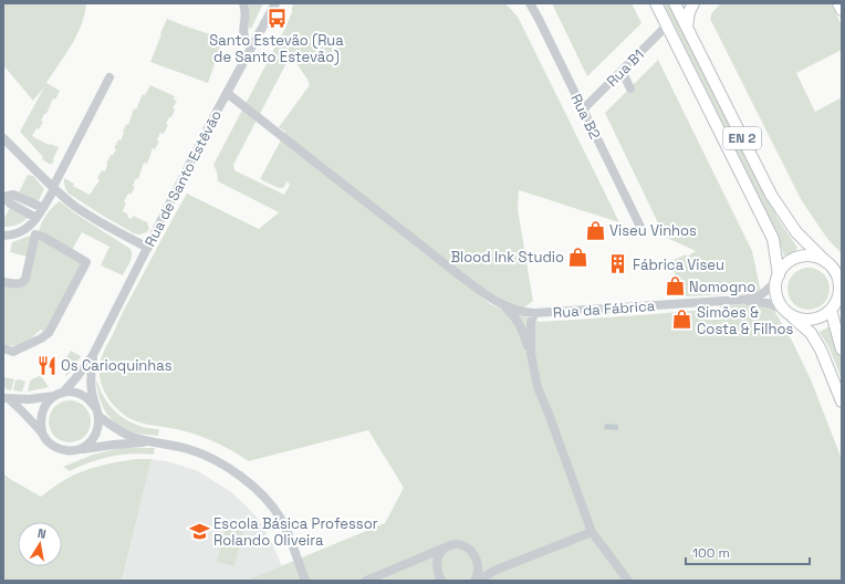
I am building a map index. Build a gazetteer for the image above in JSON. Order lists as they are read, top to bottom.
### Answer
{
  "streets": {
    "main road": ["EN 2"],
    "street": [
      "Rua B1",
      "Rua B2",
      "Rua de Santo Estêvão",
      "Rua da Fábrica"
    ]
  },
  "crossings": [
    ["Rua B1", "Rua B2"],
    ["Rua B1", "EN 2"],
    ["Rua de Santo Estêvão", "Rua da Fábrica"]
  ],
  "places": {
    "bus stop": ["Santo Estevão (Rua de Santo Estevão)"],
    "shop": [
      "Viseu Vinhos",
      "Blood Ink Studio",
      "Nomogno",
      "Simões & Costa & Filhos"
    ],
    "building": ["Fábrica Viseu"],
    "restaurant": ["Os Carioquinhas"],
    "school or university": ["Escola Básica Professor Rolando Oliveira"]
  },
  "scale_bar": "100 m",
  "north": "top"
}
